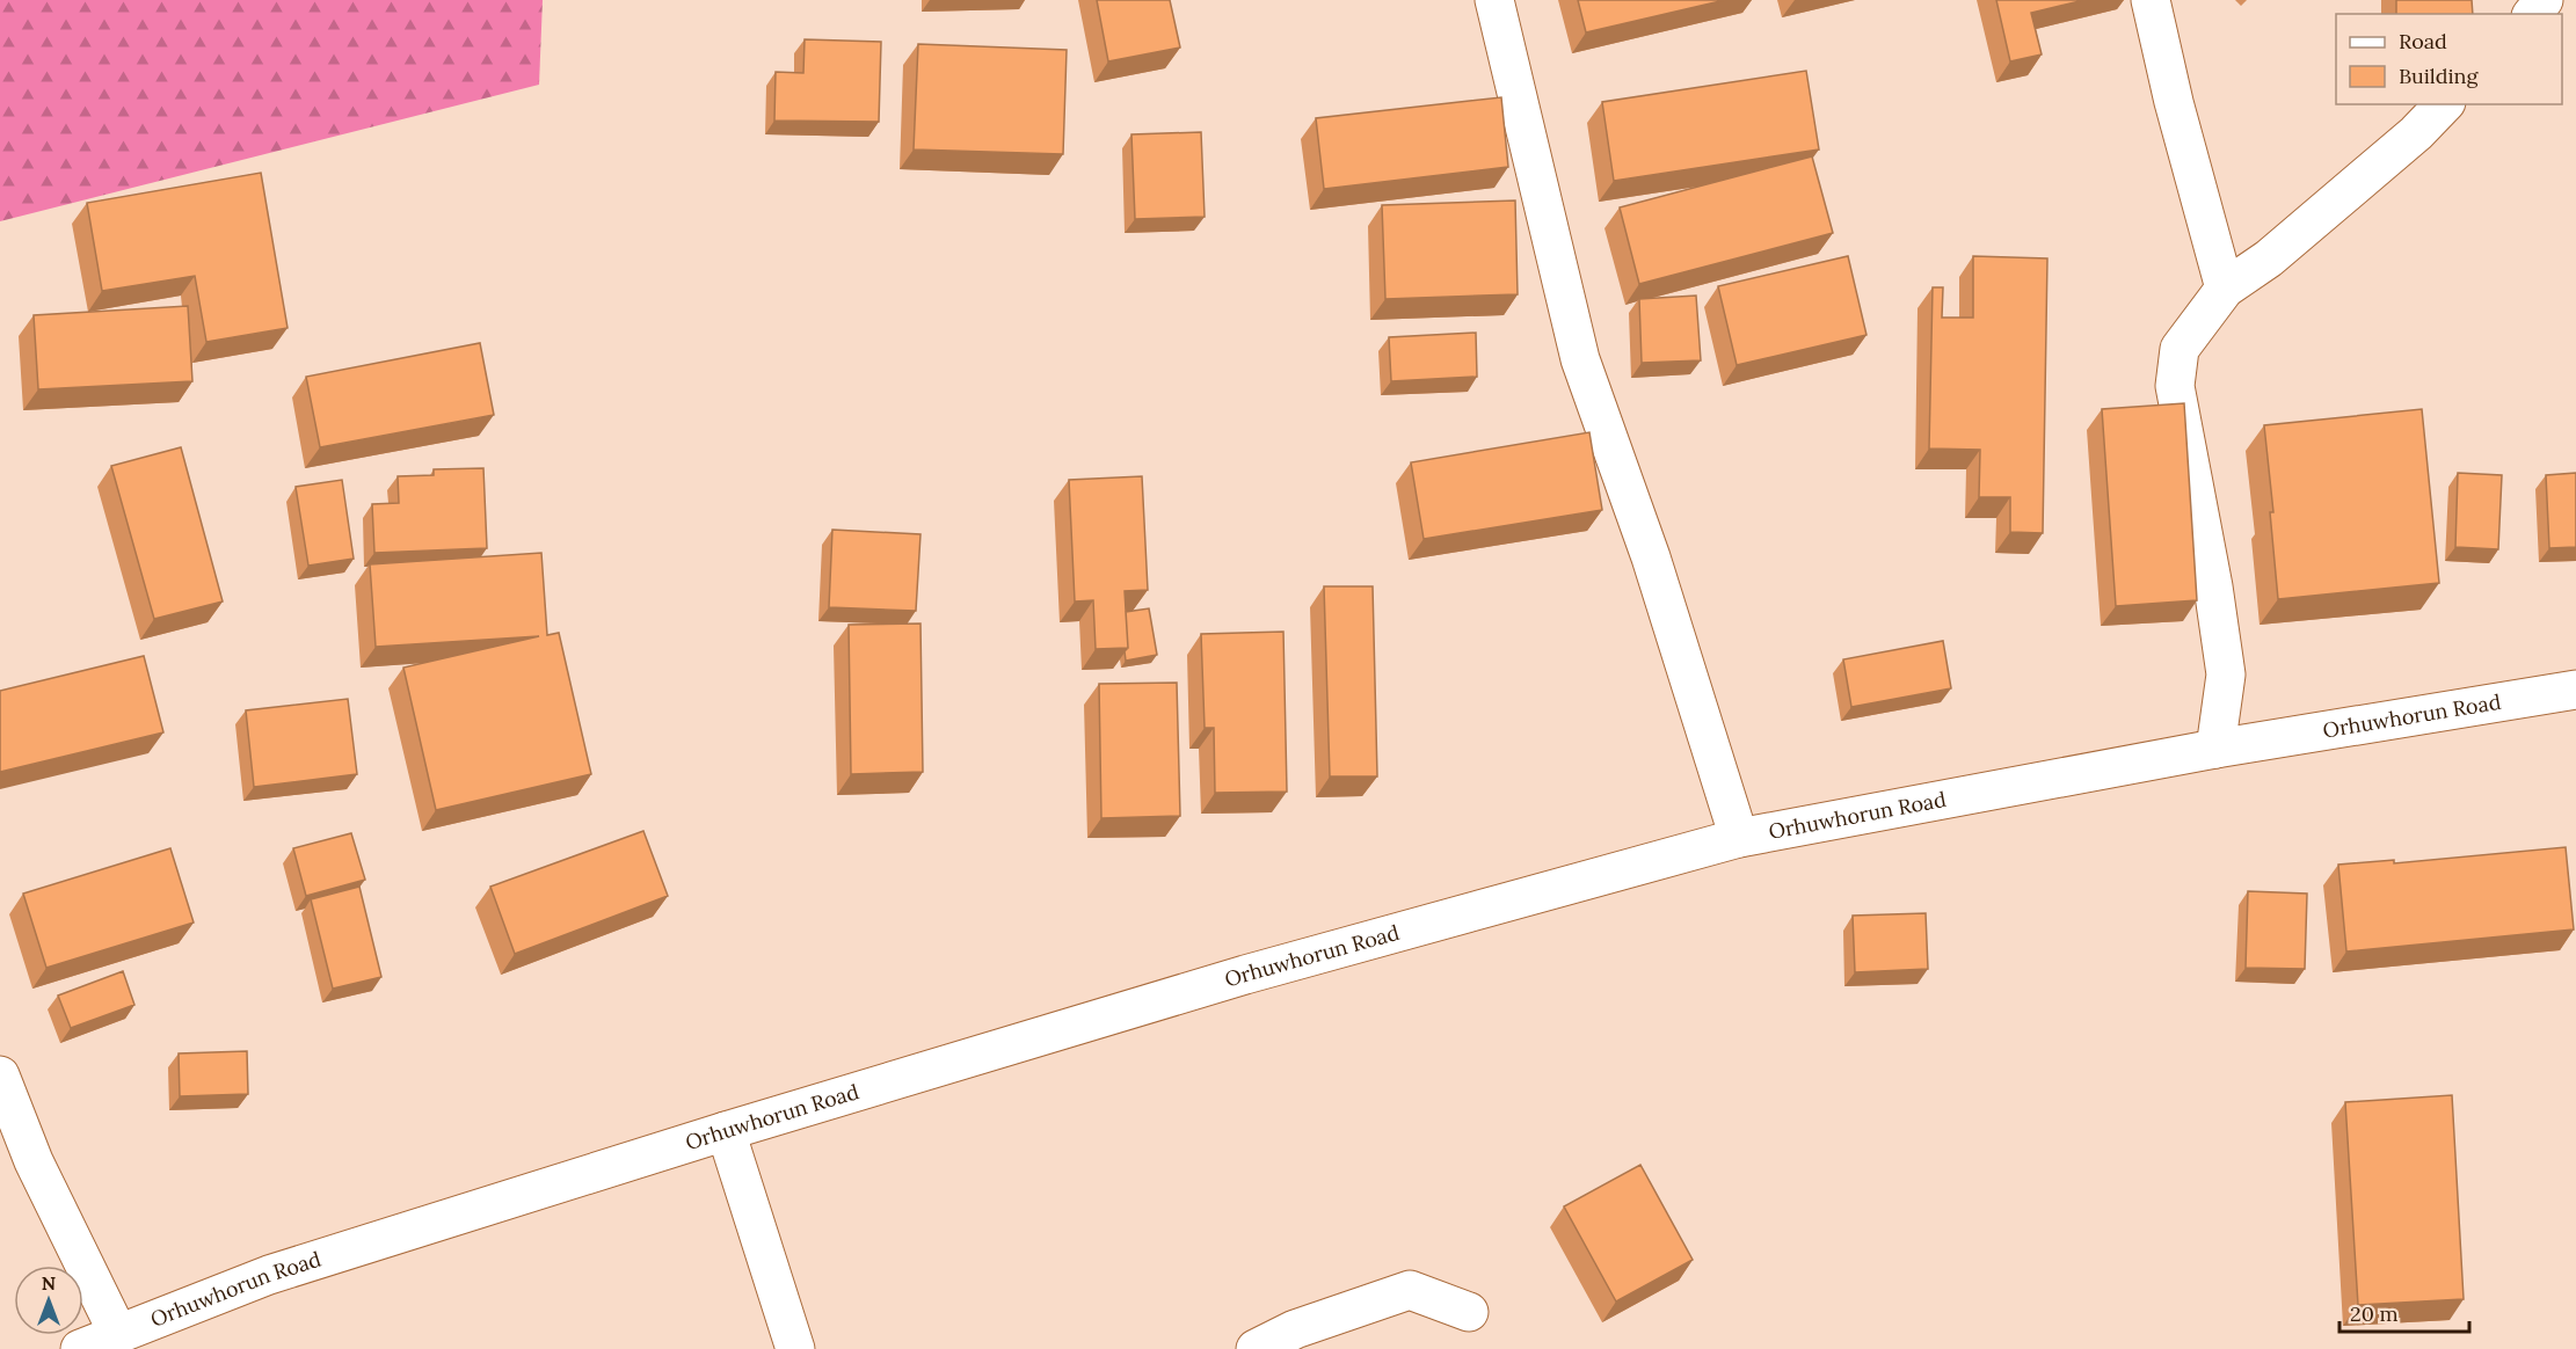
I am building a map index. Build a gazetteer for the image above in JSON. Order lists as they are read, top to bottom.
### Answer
{
  "streets": {
    "street": ["Orhuwhorun Road"]
  },
  "legend": ["Road", "Building"],
  "scale_bar": "20 m",
  "north": "top"
}
